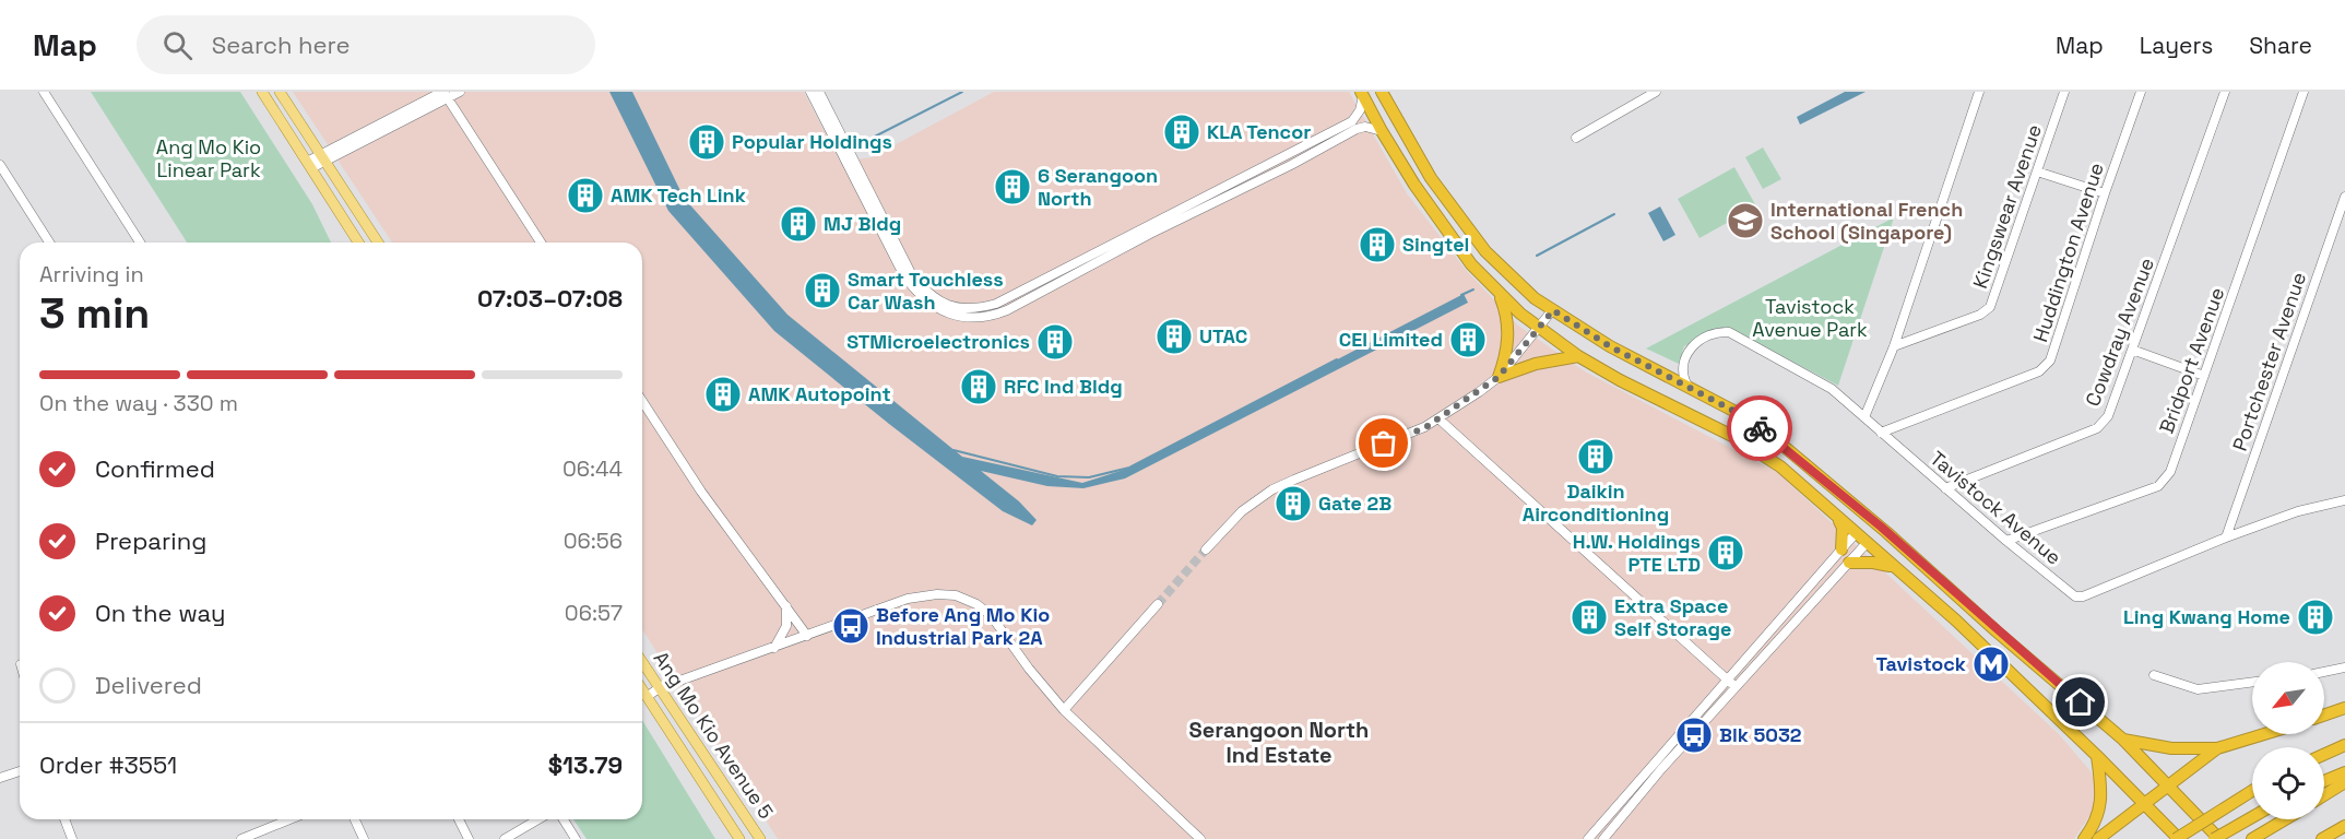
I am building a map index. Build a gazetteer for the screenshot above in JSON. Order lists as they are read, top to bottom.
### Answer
{
  "streets": {
    "main road": ["Ang Mo Kio Avenue 5"],
    "street": [
      "Kingswear Avenue",
      "Huddington Avenue",
      "Cowdray Avenue",
      "Bridport Avenue",
      "Portchester Avenue",
      "Tavistock Avenue"
    ]
  },
  "crossings": [
    ["Huddington Avenue", "Tavistock Avenue"],
    ["Cowdray Avenue", "Tavistock Avenue"],
    ["Bridport Avenue", "Tavistock Avenue"],
    ["Portchester Avenue", "Tavistock Avenue"]
  ],
  "districts": ["Serangoon North Ind Estate"],
  "parks": ["Ang Mo Kio Linear Park", "Tavistock Avenue Park"],
  "places": {
    "building": [
      "KLA Tencor",
      "Popular Holdings",
      "6 Serangoon North",
      "AMK Tech Link",
      "MJ Bldg",
      "Singtel",
      "Smart Touchless Car Wash",
      "UTAC",
      "CEI Limited",
      "STMicroelectronics",
      "RFC Ind Bldg",
      "AMK Autopoint",
      "Daikin Airconditioning",
      "Gate 2B",
      "H.W. Holdings PTE LTD",
      "Extra Space Self Storage",
      "Ling Kwang Home"
    ],
    "school or university": ["International French School (Singapore)"],
    "bus stop": ["Before Ang Mo Kio Industrial Park 2A", "Blk 5032"],
    "metro station": ["Tavistock"]
  },
  "north": "bottom left",
  "page": {
    "header": "Map",
    "search": "Search here",
    "nav": ["Map", "Layers", "Share"],
    "heading": ["3 min", "Arriving in", "07:03–07:08"],
    "panel": ["Order #3551", "$13.79"],
    "bar": "On the way · 330 m",
    "list": [
      ["Confirmed", "06:44"],
      ["Preparing", "06:56"],
      ["On the way", "06:57"],
      "Delivered"
    ]
  }
}
